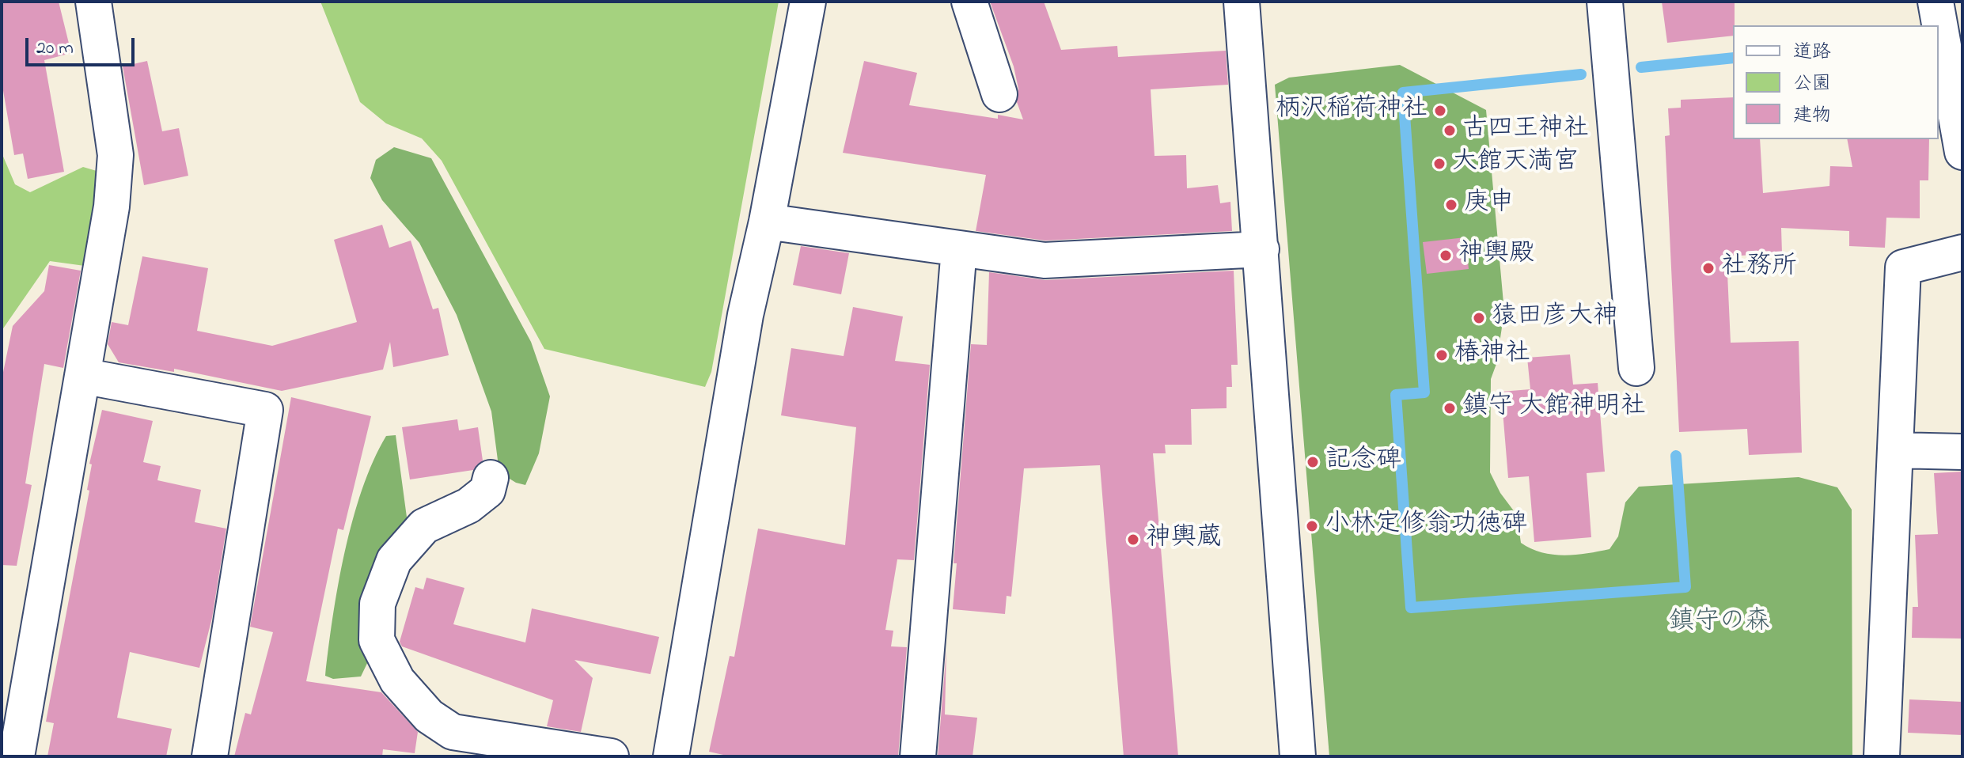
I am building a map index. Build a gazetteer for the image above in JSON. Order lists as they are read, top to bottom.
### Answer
{
  "parks": ["鎮守の森"],
  "places": [
    "柄沢稲荷神社",
    "古四王神社",
    "大館天満宮",
    "庚申",
    "神輿殿",
    "社務所",
    "猿田彦大神",
    "椿神社",
    "鎮守 大館神明社",
    "記念碑",
    "小林定修翁功徳碑",
    "神輿蔵"
  ],
  "legend": ["道路", "公園", "建物"],
  "scale_bar": "20 m"
}
